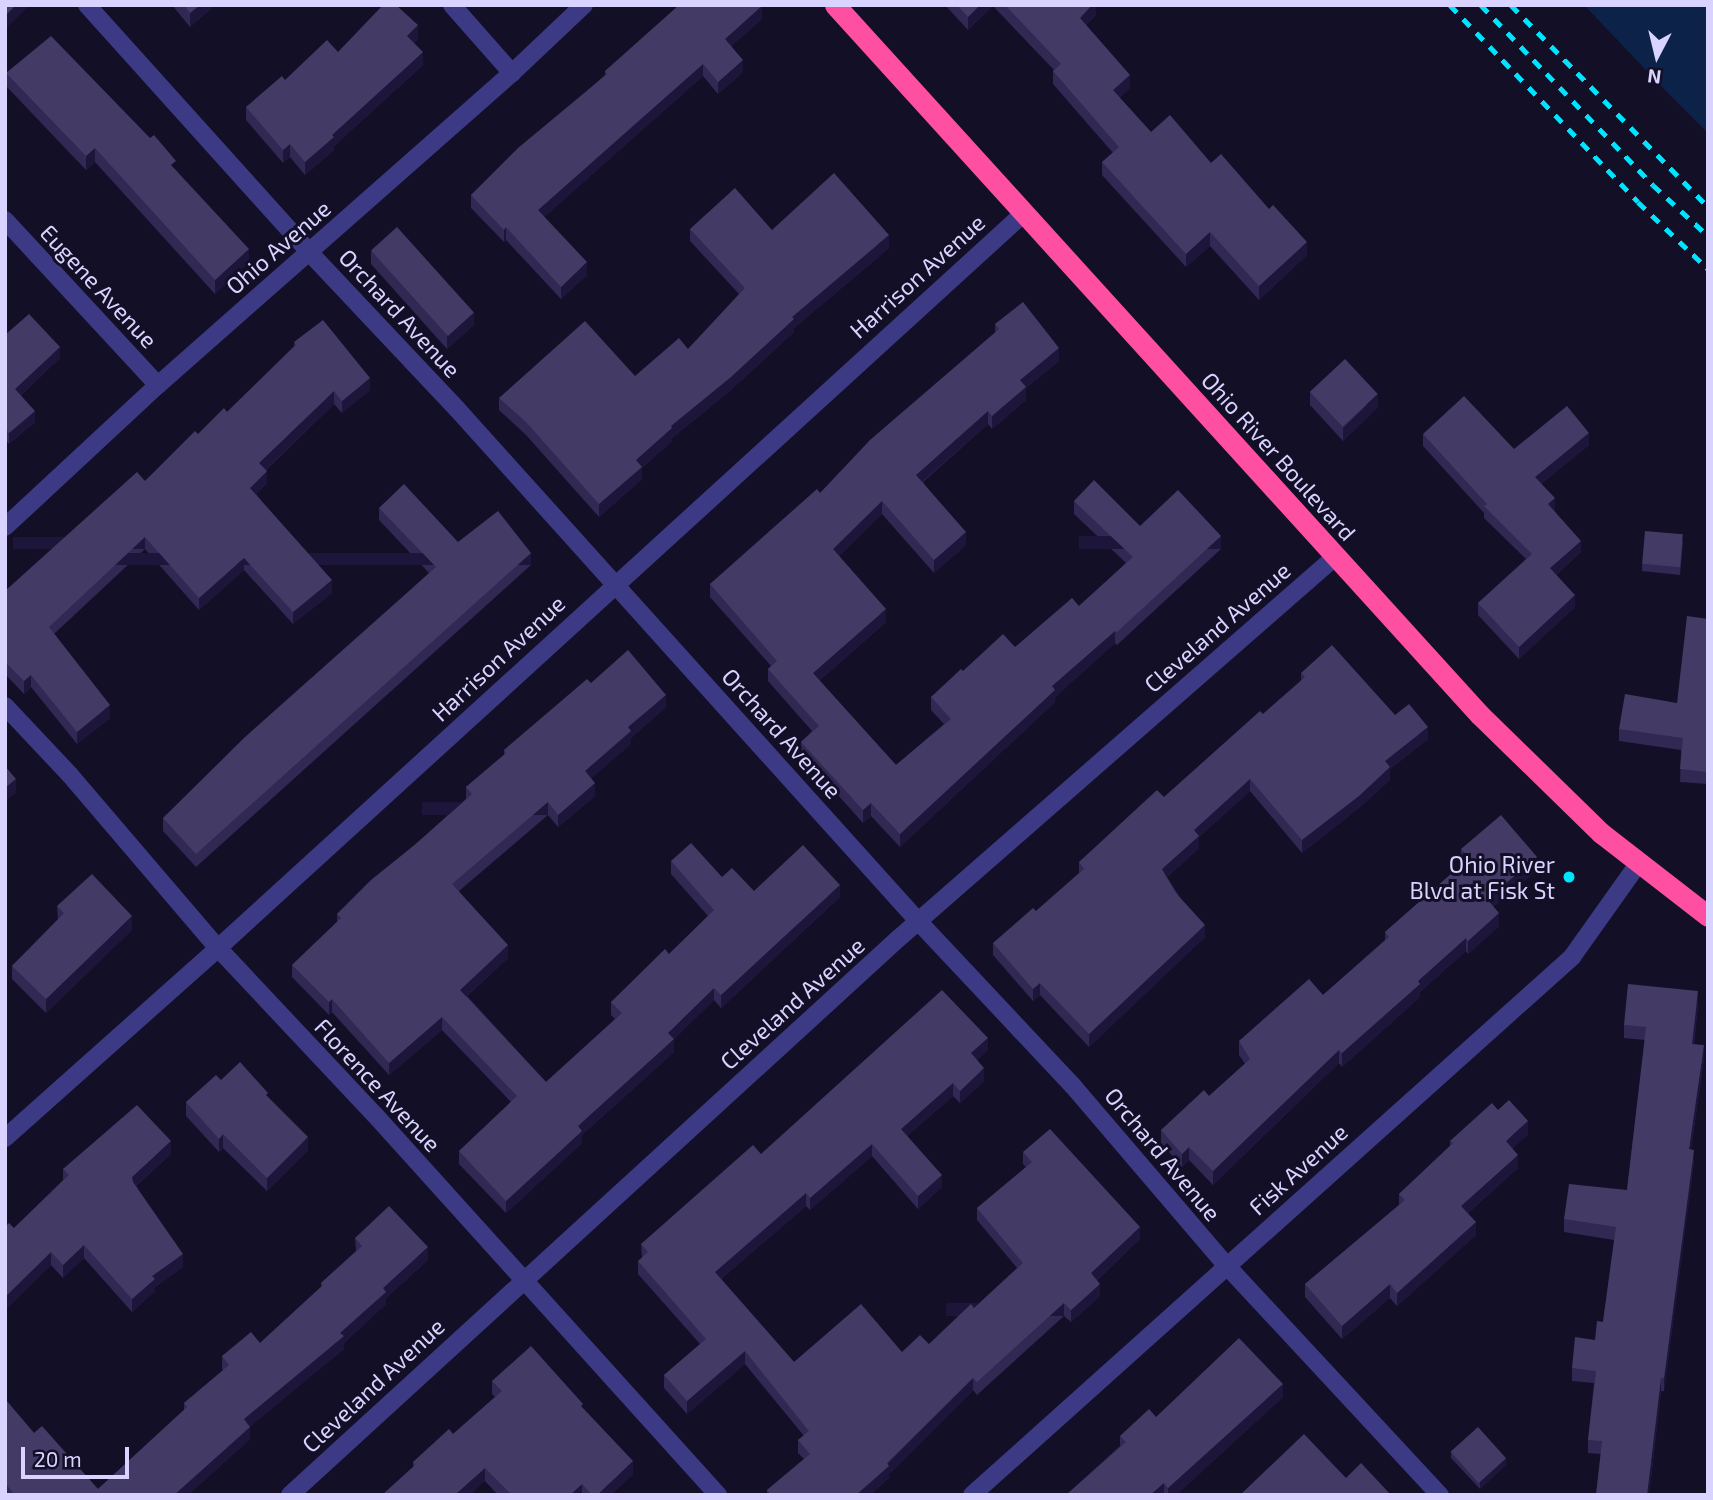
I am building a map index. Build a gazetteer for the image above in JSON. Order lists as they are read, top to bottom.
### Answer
{
  "streets": {
    "highway": ["Ohio River Boulevard"],
    "street": [
      "Ohio Avenue",
      "Harrison Avenue",
      "Eugene Avenue",
      "Orchard Avenue",
      "Cleveland Avenue",
      "Florence Avenue",
      "Fisk Avenue"
    ]
  },
  "crossings": [
    ["Ohio Avenue", "Eugene Avenue"],
    ["Ohio Avenue", "Orchard Avenue"],
    ["Harrison Avenue", "Orchard Avenue"],
    ["Harrison Avenue", "Ohio River Boulevard"],
    ["Harrison Avenue", "Florence Avenue"],
    ["Orchard Avenue", "Cleveland Avenue"],
    ["Orchard Avenue", "Fisk Avenue"],
    ["Ohio River Boulevard", "Cleveland Avenue"],
    ["Ohio River Boulevard", "Fisk Avenue"],
    ["Cleveland Avenue", "Florence Avenue"]
  ],
  "places": ["Ohio River Blvd at Fisk St"],
  "scale_bar": "20 m",
  "north": "bottom"
}
